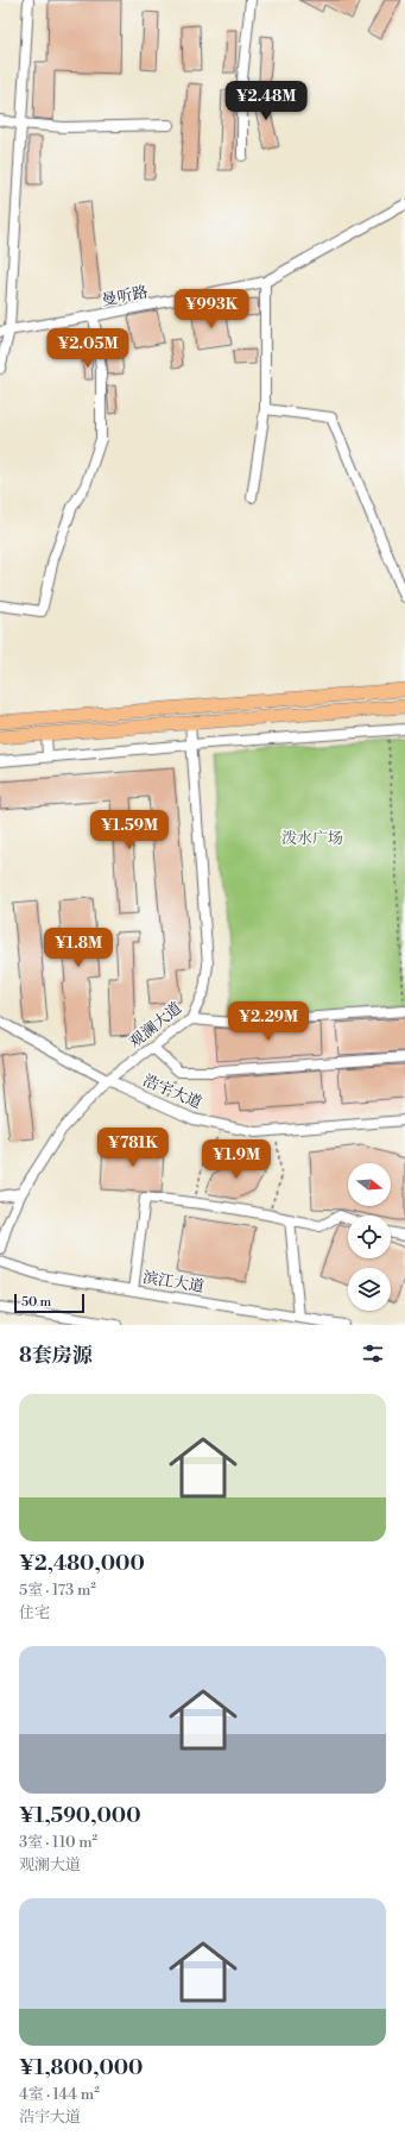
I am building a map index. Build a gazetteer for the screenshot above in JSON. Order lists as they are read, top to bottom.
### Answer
{
  "streets": {
    "street": [
      "曼听路",
      "观澜大道",
      "浩宇大道",
      "滨江大道"
    ]
  },
  "crossings": [
    ["观澜大道", "浩宇大道"]
  ],
  "parks": ["泼水广场"],
  "scale_bar": "50 m",
  "north": "right",
  "page": {
    "price": [
      "¥2.48M",
      "¥993K",
      "¥2.05M",
      "¥1.59M",
      "¥1.8M",
      "¥2.29M",
      "¥781K",
      "¥1.9M"
    ],
    "scale": "50 m",
    "heading": "8套房源",
    "list": [
      {
        "name": "¥2,480,000",
        "note": "5室 · 173 m² · 住宅"
      },
      {
        "name": "¥1,590,000",
        "note": "3室 · 110 m² · 观澜大道"
      },
      {
        "name": "¥1,800,000",
        "note": "4室 · 144 m² · 浩宇大道"
      }
    ]
  }
}
